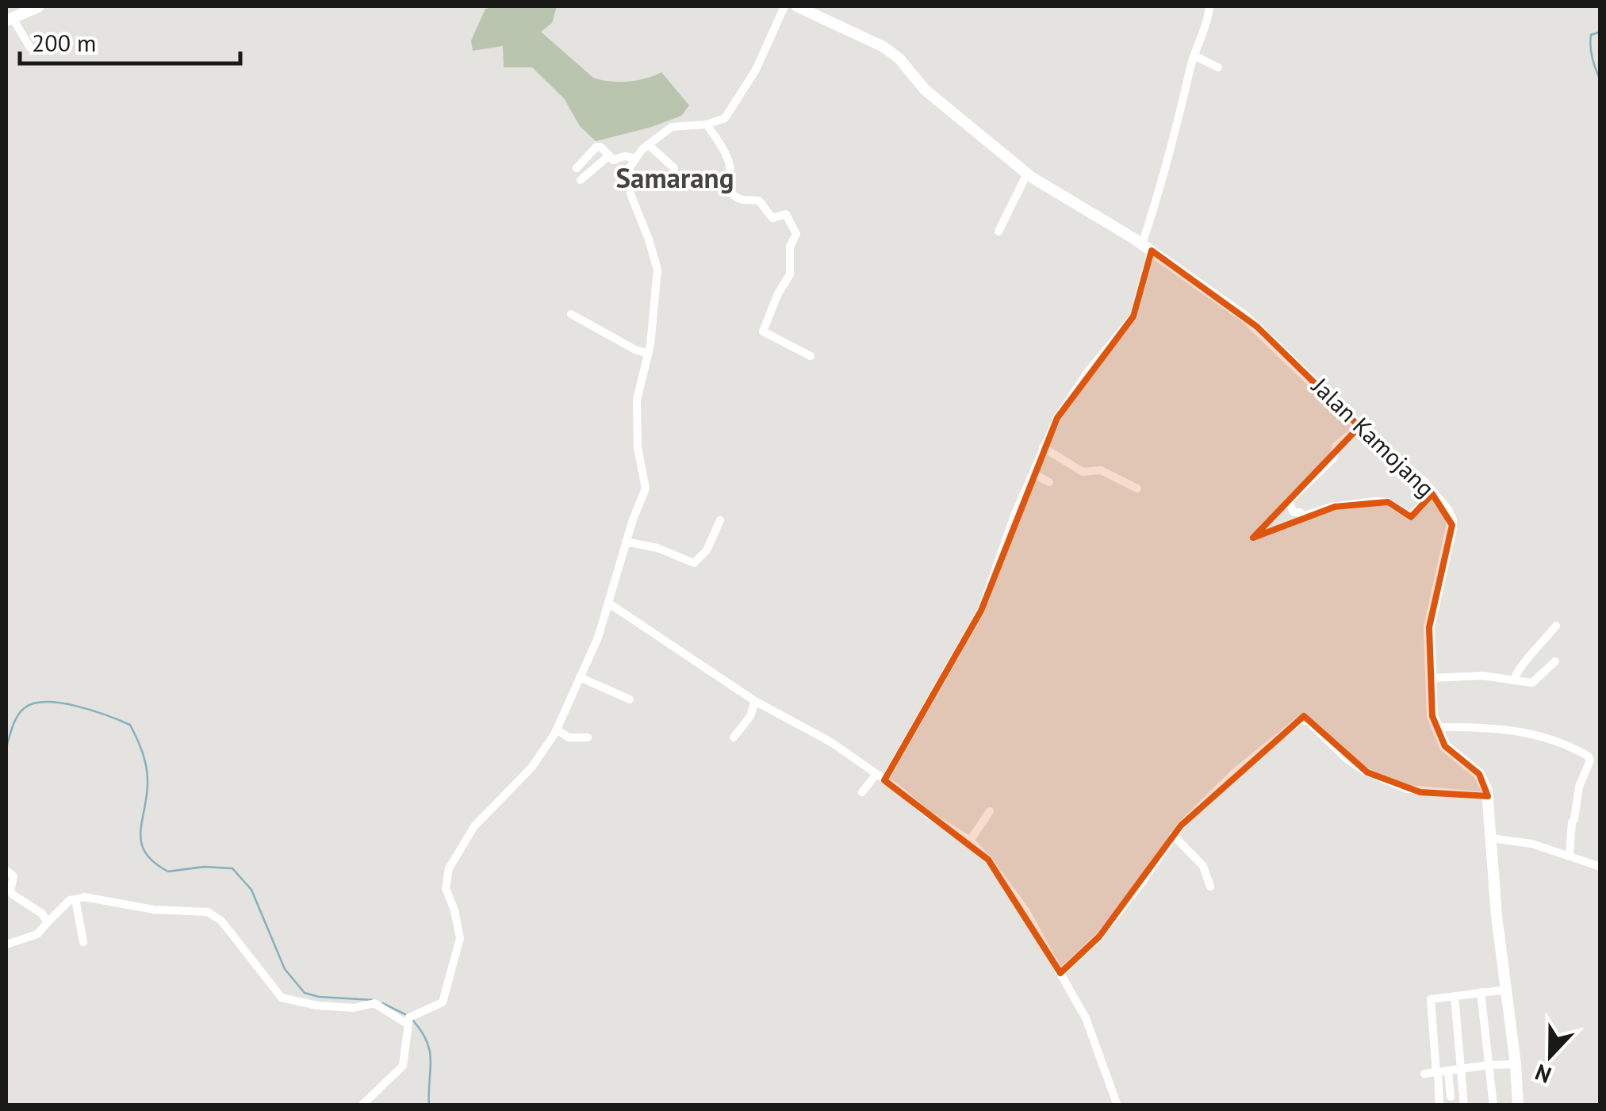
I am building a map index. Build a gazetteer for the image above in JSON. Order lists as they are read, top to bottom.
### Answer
{
  "streets": {
    "main road": ["Jalan Kamojang"]
  },
  "districts": ["Samarang"],
  "scale_bar": "200 m",
  "north": "bottom"
}
